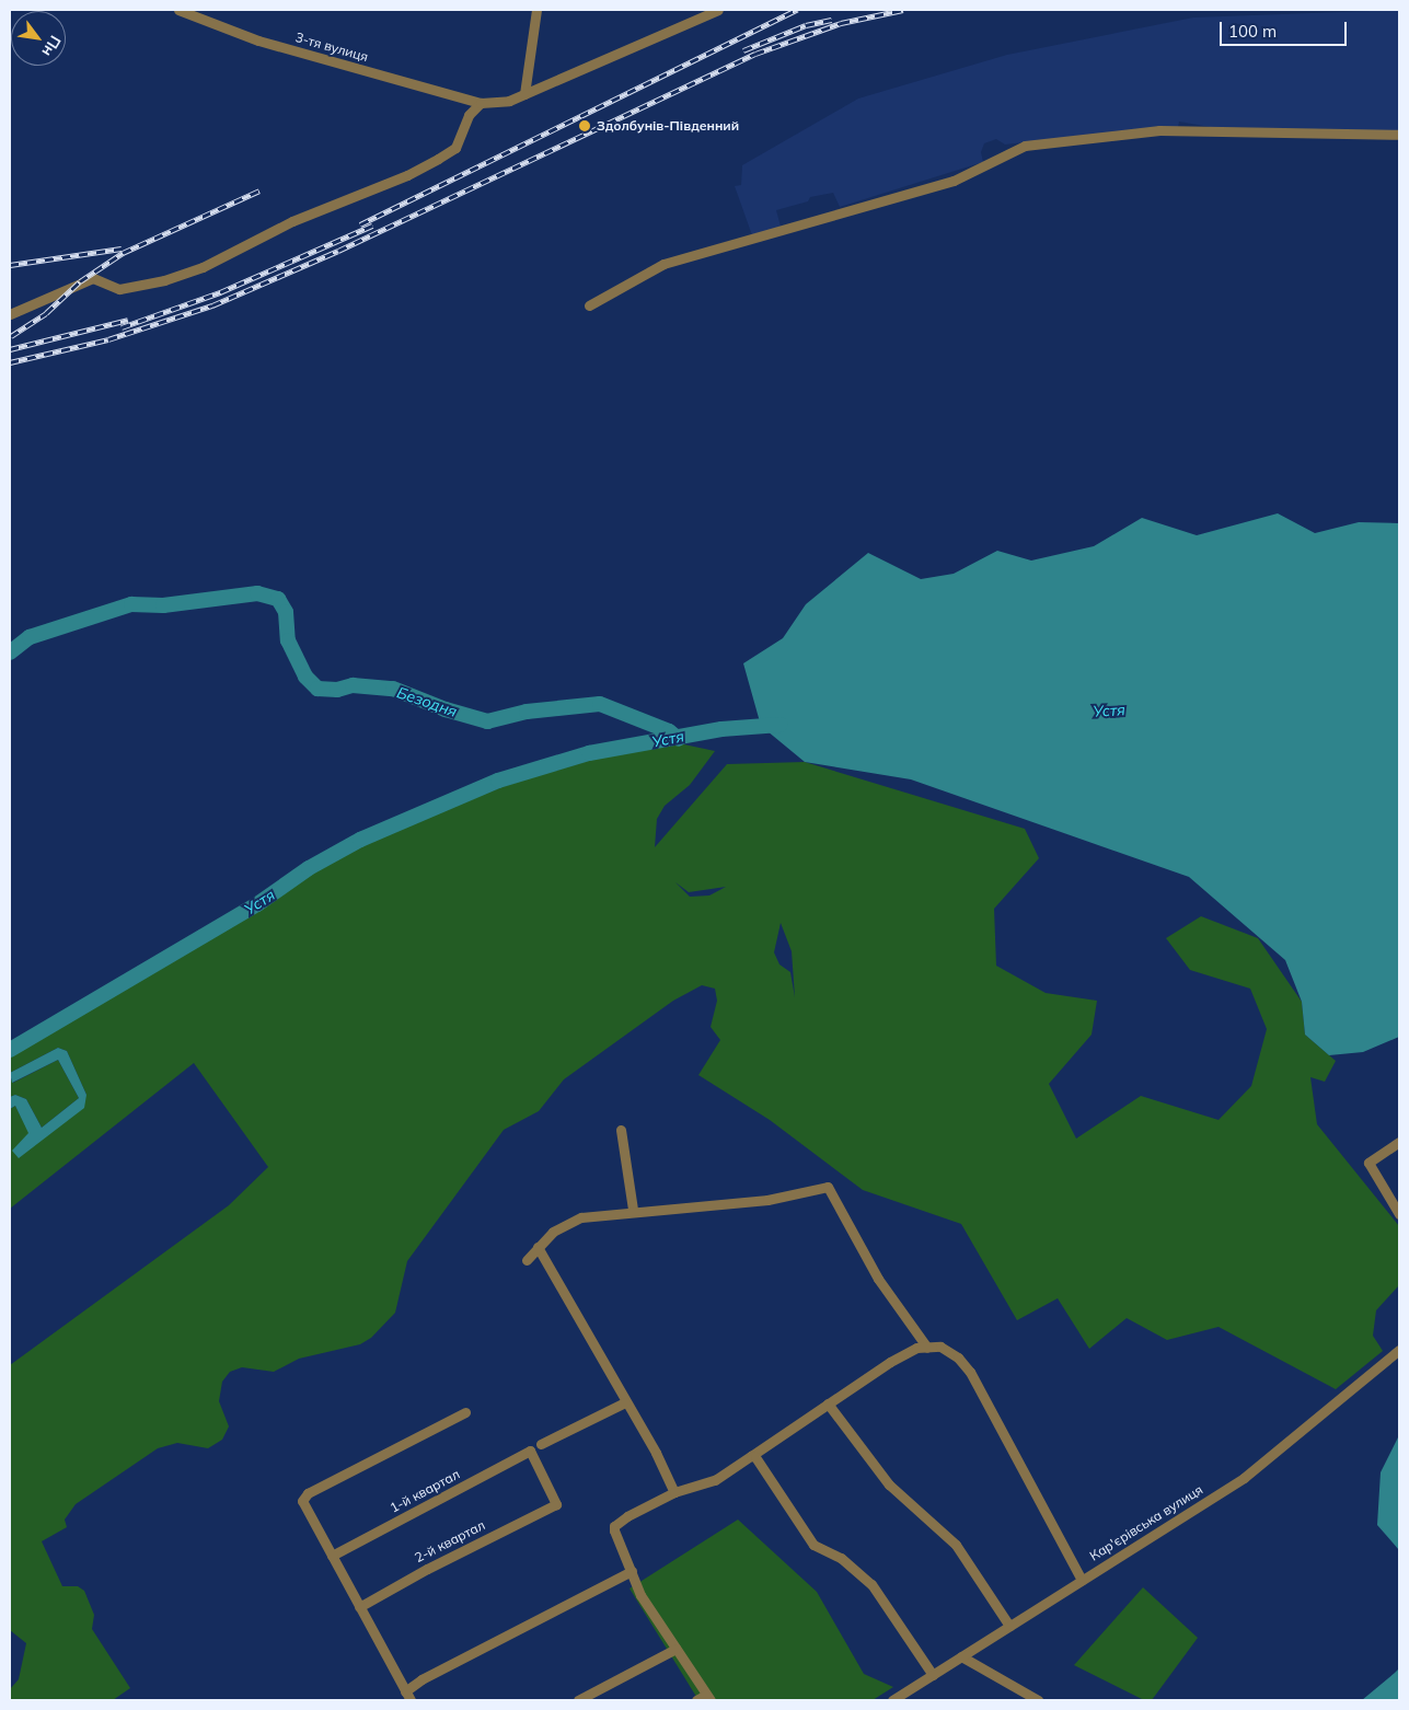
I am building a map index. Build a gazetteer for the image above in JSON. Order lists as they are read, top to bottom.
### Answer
{
  "streets": {
    "street": [
      "3-тя вулиця",
      "1-й квартал",
      "Кар'єрівська вулиця",
      "2-й квартал"
    ]
  },
  "crossings": [
    ["1-й квартал", "2-й квартал"]
  ],
  "water": ["Безодня", "Устя"],
  "places": ["Здолбунів-Південний"],
  "scale_bar": "100 m",
  "north": "bottom right"
}
